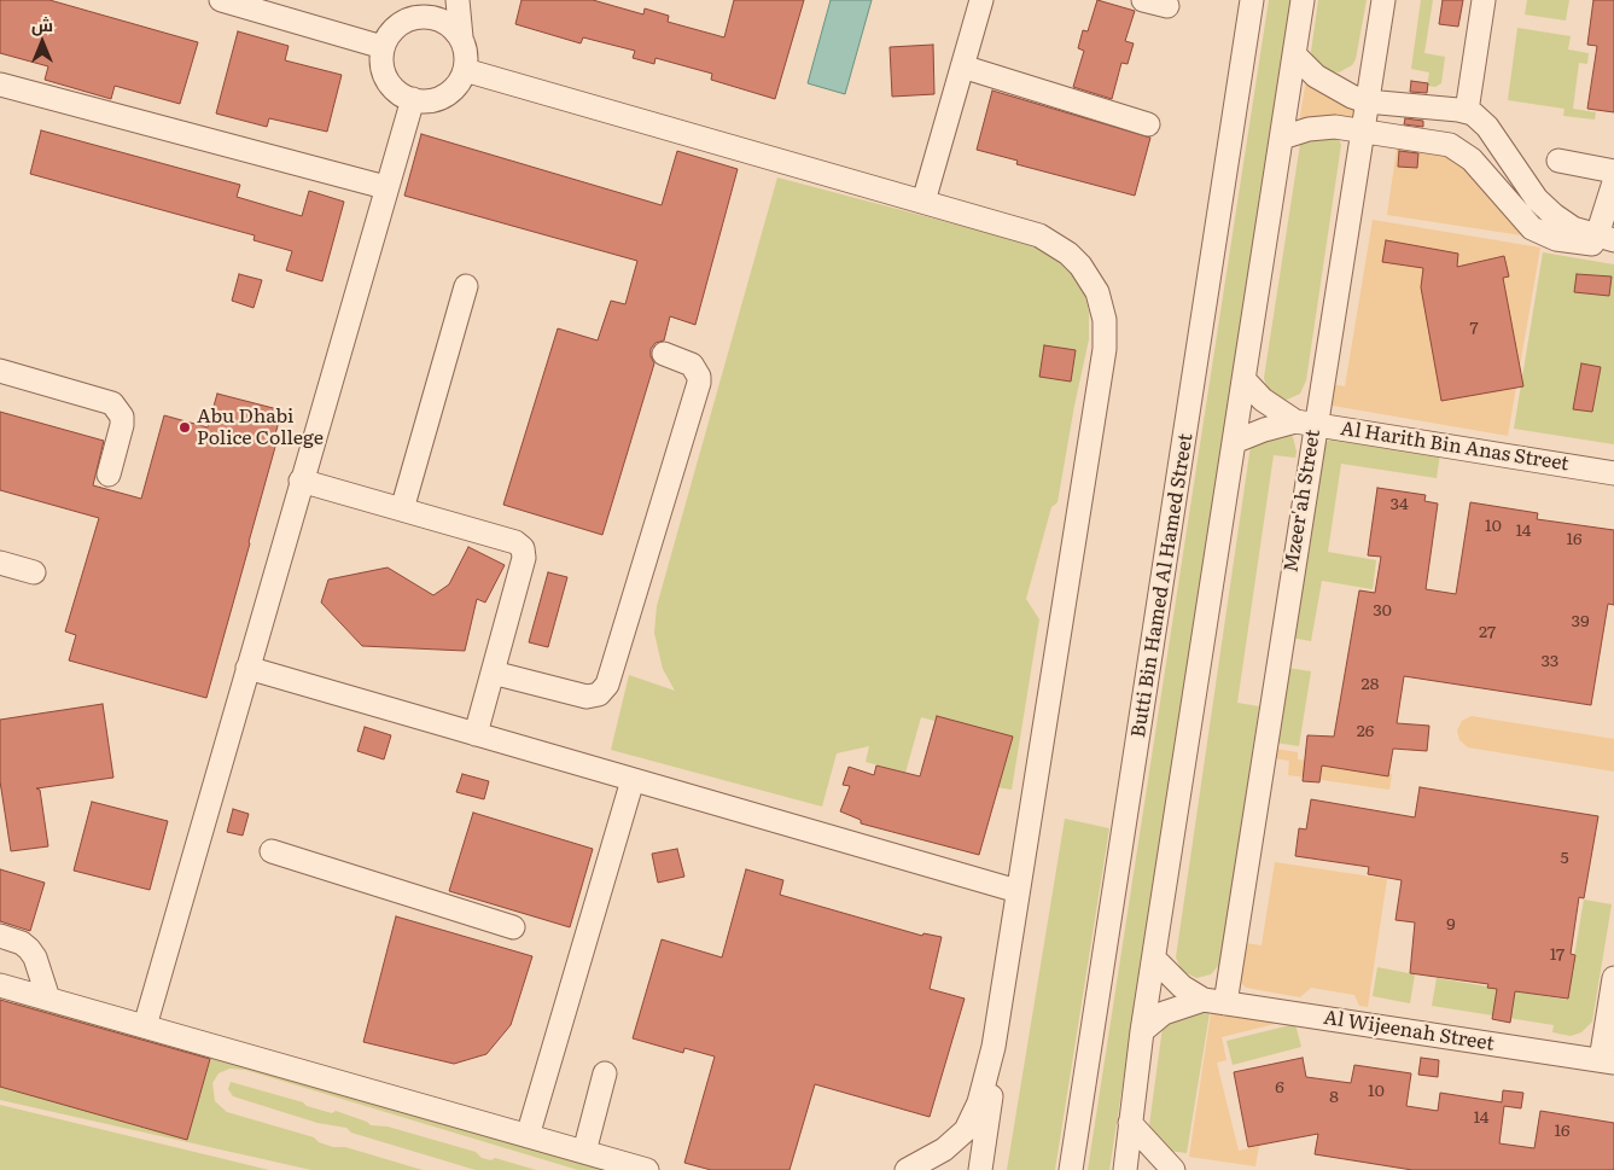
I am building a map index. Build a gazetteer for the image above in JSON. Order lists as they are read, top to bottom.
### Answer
{
  "streets": {
    "street": [
      "Al Harith Bin Anas Street",
      "Mzeer'ah Street",
      "Butti Bin Hamed Al Hamed Street",
      "Al Wijeenah Street"
    ]
  },
  "crossings": [
    ["Al Harith Bin Anas Street", "Mzeer'ah Street"],
    ["Mzeer'ah Street", "Al Wijeenah Street"]
  ],
  "places": ["Abu Dhabi Police College"],
  "house_numbers": [
    "7",
    "34",
    "10",
    "14",
    "16",
    "30",
    "39",
    "27",
    "33",
    "28",
    "26",
    "5",
    "9",
    "17",
    "6",
    "10",
    "8",
    "14",
    "16"
  ],
  "north": "top"
}
